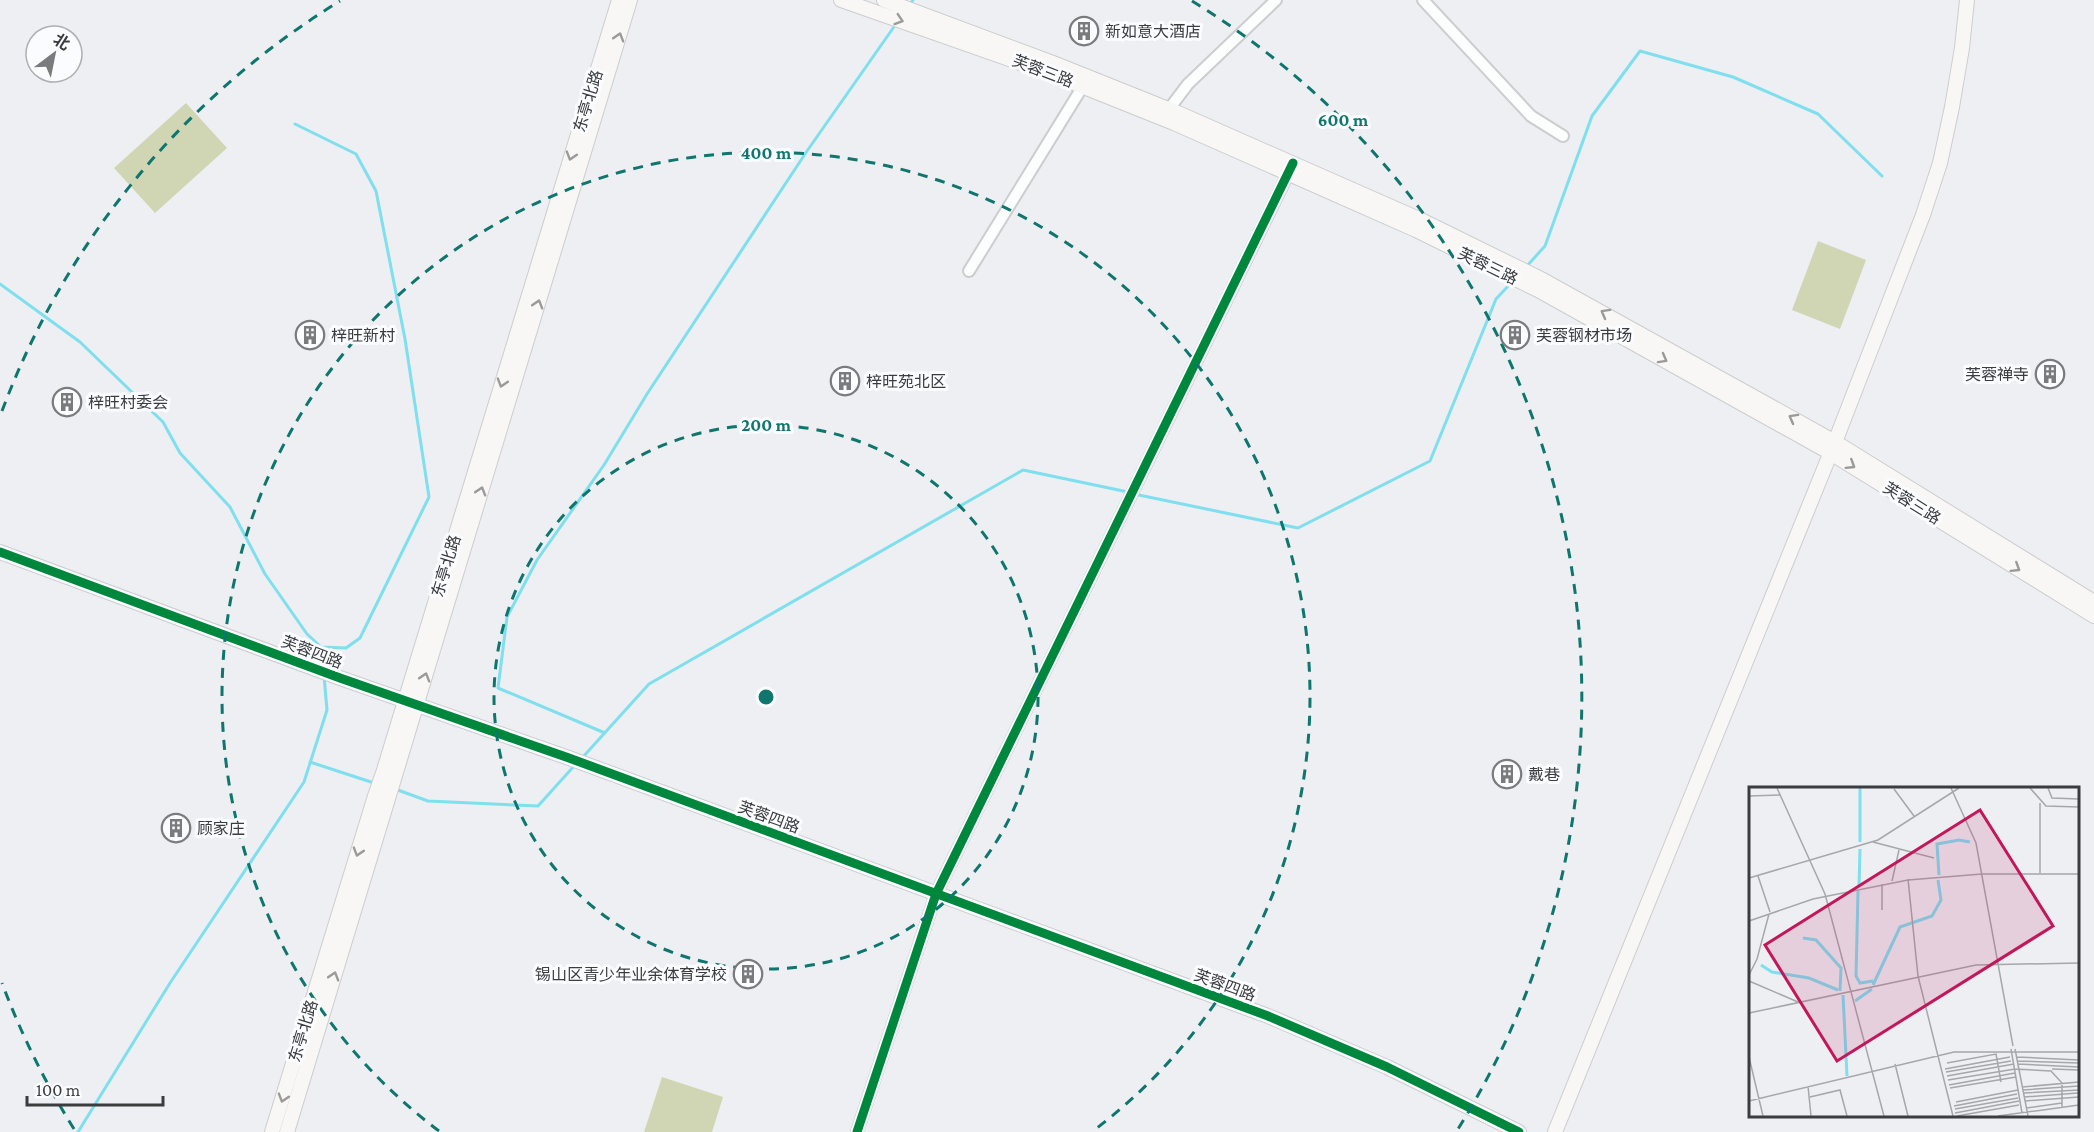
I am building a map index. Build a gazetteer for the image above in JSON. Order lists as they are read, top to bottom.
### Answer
{
  "streets": {
    "main road": ["芙蓉三路", "东亭北路", "芙蓉四路"]
  },
  "crossings": [
    ["东亭北路", "芙蓉四路"]
  ],
  "places": {
    "building": [
      "新如意大酒店",
      "梓旺新村",
      "芙蓉钢材市场",
      "芙蓉禅寺",
      "梓旺苑北区",
      "梓旺村委会",
      "戴巷",
      "顾家庄",
      "锡山区青少年业余体育学校"
    ]
  },
  "scale_bar": "100 m",
  "north": "top right",
  "rings": ["600 m", "400 m", "200 m"]
}
